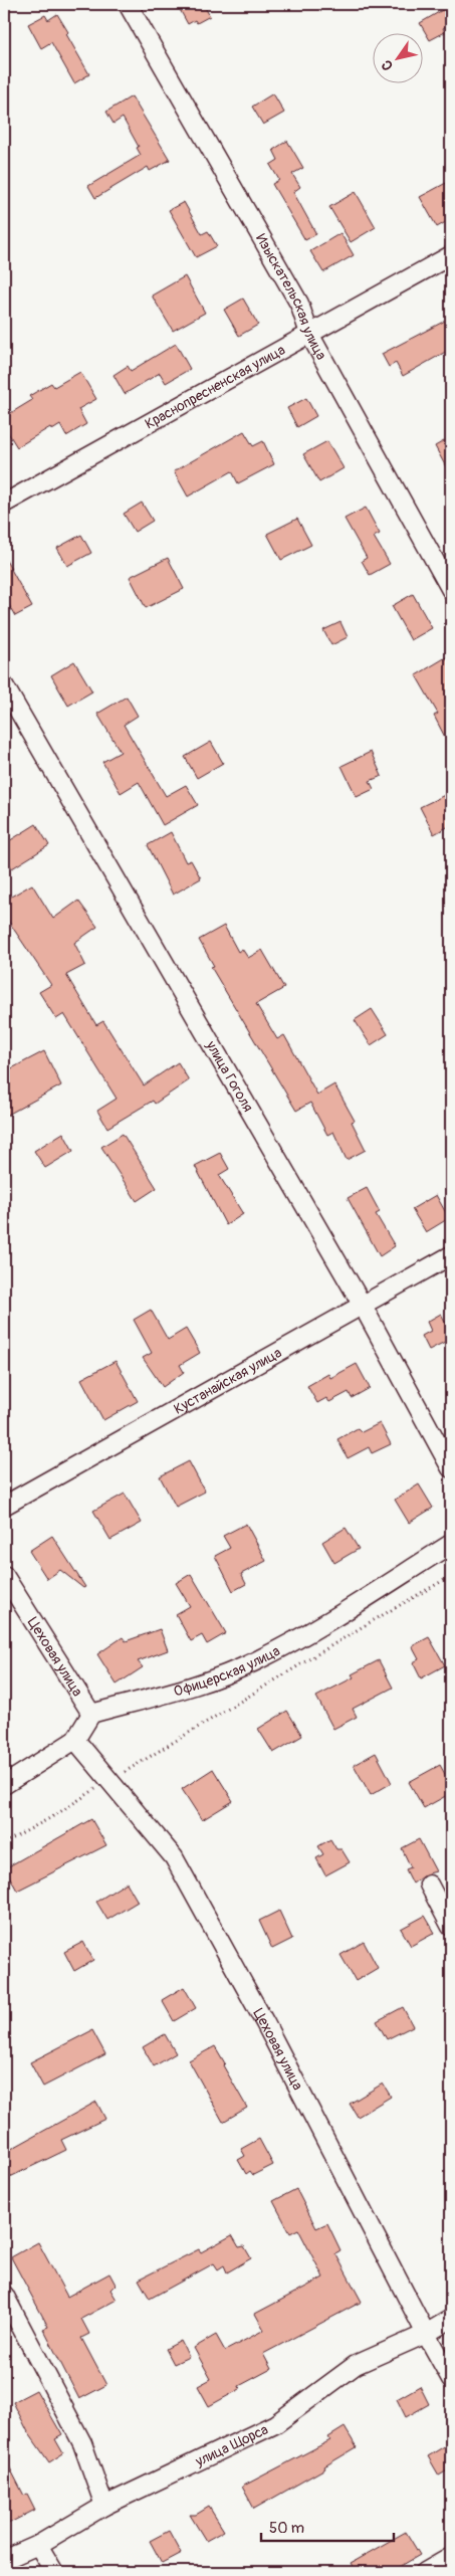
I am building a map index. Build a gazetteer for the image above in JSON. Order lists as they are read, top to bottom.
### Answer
{
  "streets": {
    "street": [
      "Изыскательская улица",
      "Краснопресненская улица",
      "улица Гоголя",
      "Кустанайская улица",
      "Цеховая улица",
      "Офицерская улица",
      "улица Щорса"
    ]
  },
  "crossings": [
    ["Изыскательская улица", "Краснопресненская улица"],
    ["улица Гоголя", "Кустанайская улица"],
    ["Цеховая улица", "Офицерская улица"],
    ["Цеховая улица", "улица Щорса"]
  ],
  "scale_bar": "50 m",
  "north": "bottom left"
}
